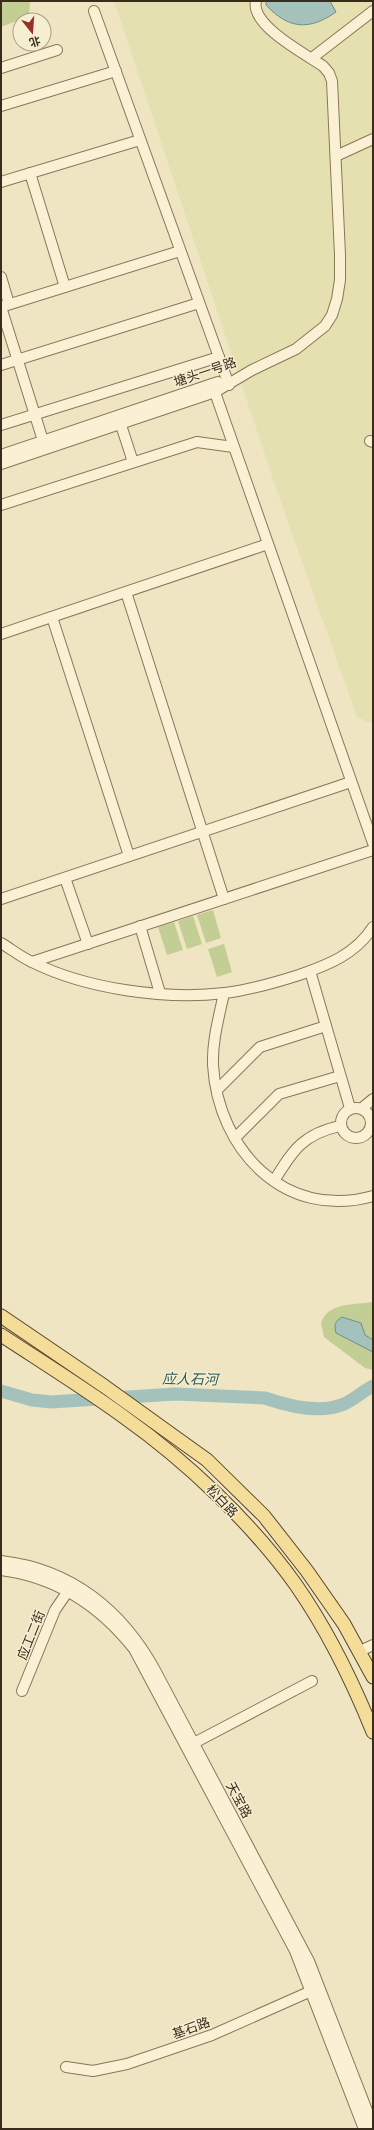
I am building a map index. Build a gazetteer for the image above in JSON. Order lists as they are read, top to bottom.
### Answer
{
  "streets": {
    "main road": ["松白路"],
    "street": [
      "塘头一号路",
      "应工二街",
      "天宝路",
      "基石路"
    ]
  },
  "crossings": [
    ["应工二街", "天宝路"],
    ["天宝路", "基石路"]
  ],
  "water": ["应人石河"],
  "north": "bottom"
}
